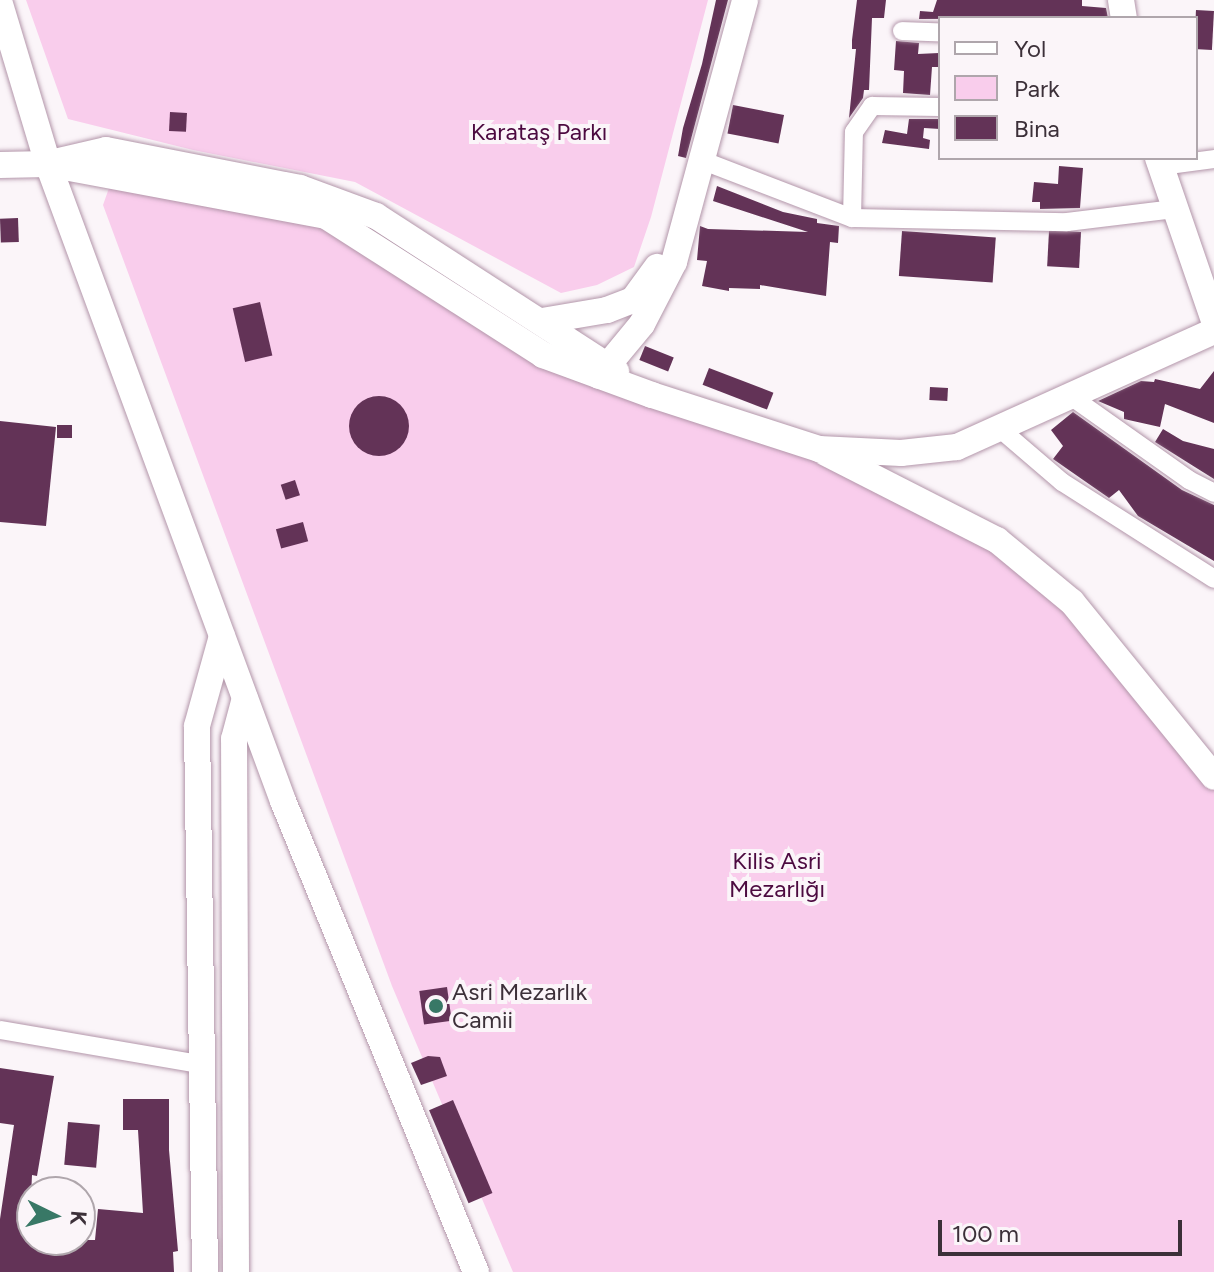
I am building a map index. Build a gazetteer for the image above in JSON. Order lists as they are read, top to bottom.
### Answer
{
  "parks": ["Karataş Parkı", "Kilis Asri Mezarlığı"],
  "places": ["Asri Mezarlık Camii"],
  "legend": ["Yol", "Park", "Bina"],
  "scale_bar": "100 m",
  "north": "right"
}
